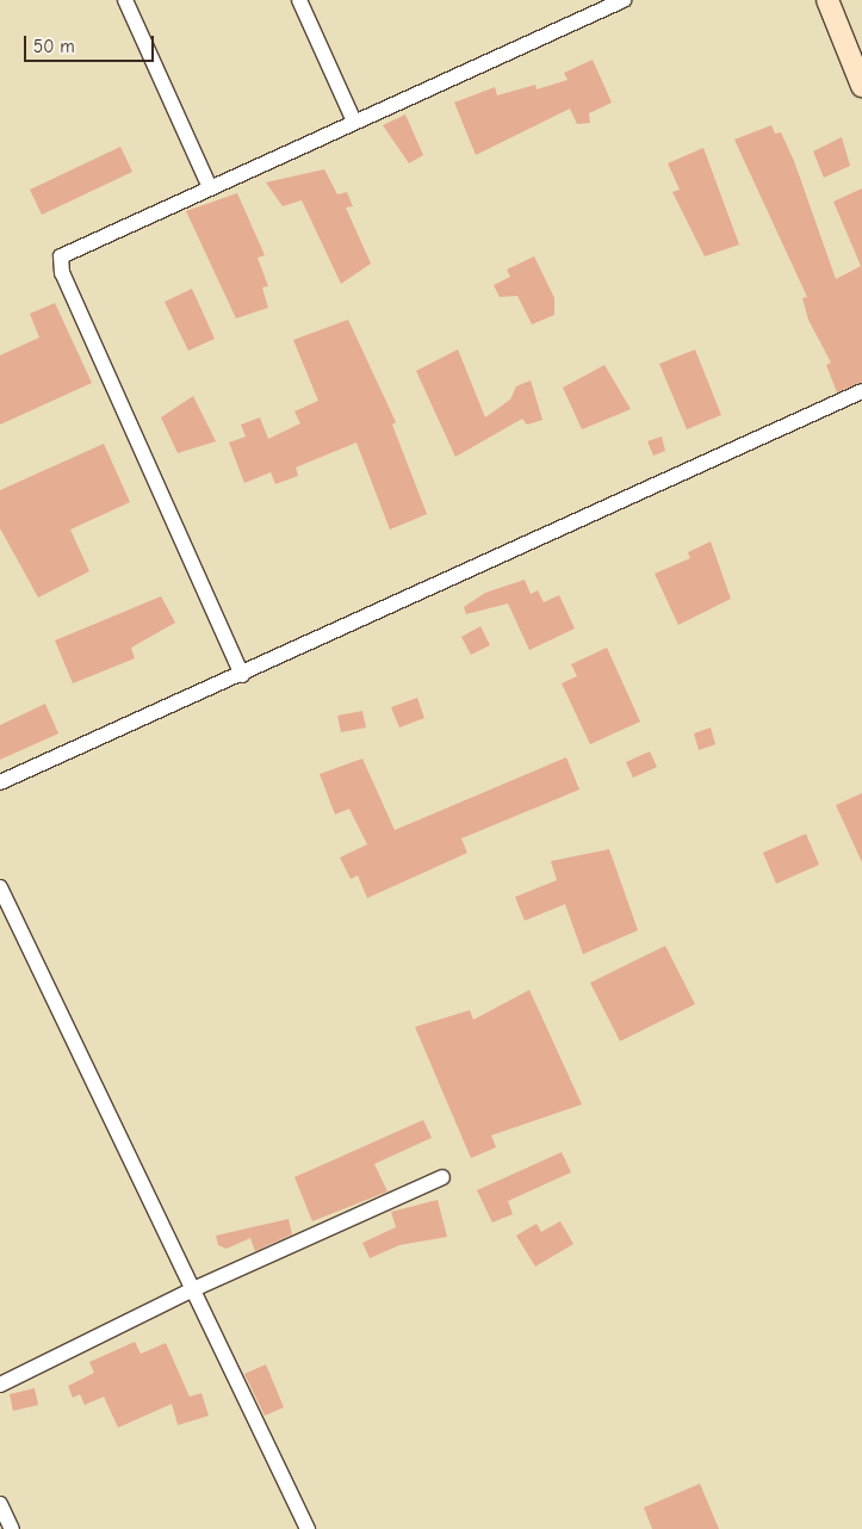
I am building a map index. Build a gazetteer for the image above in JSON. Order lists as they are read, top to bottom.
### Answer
{
  "scale_bar": "50 m"
}
